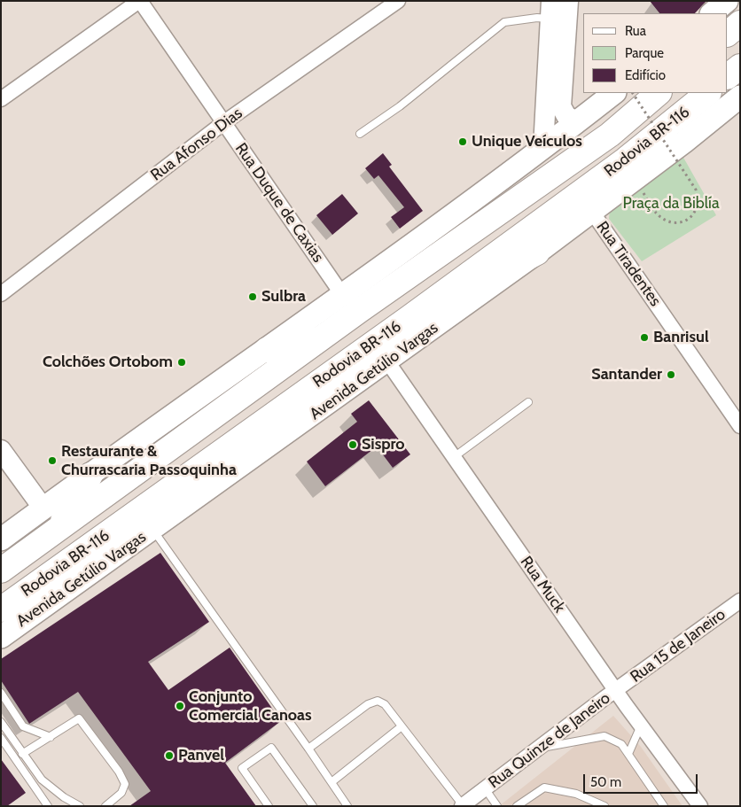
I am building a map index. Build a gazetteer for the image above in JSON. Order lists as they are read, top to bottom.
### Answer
{
  "streets": {
    "highway": ["Rodovia BR-116"],
    "main road": ["Avenida Getúlio Vargas"],
    "street": [
      "Rua Afonso Dias",
      "Rua Duque de Caxias",
      "Rua Tiradentes",
      "Rua Muck",
      "Rua 15 de Janeiro",
      "Rua Quinze de Janeiro"
    ]
  },
  "crossings": [
    ["Rua Afonso Dias", "Rua Duque de Caxias"],
    ["Rua Tiradentes", "Avenida Getúlio Vargas"],
    ["Avenida Getúlio Vargas", "Rua Muck"],
    ["Rua Muck", "Rua 15 de Janeiro"],
    ["Rua Muck", "Rua Quinze de Janeiro"],
    ["Rua 15 de Janeiro", "Rua Quinze de Janeiro"]
  ],
  "parks": ["Praça da Biblía"],
  "places": [
    "Unique Veículos",
    "Sulbra",
    "Banrisul",
    "Colchões Ortobom",
    "Santander",
    "Sispro",
    "Restaurante & Churrascaria Passoquinha",
    "Conjunto Comercial Canoas",
    "Panvel"
  ],
  "legend": ["Rua", "Parque", "Edifício"],
  "scale_bar": "50 m"
}
